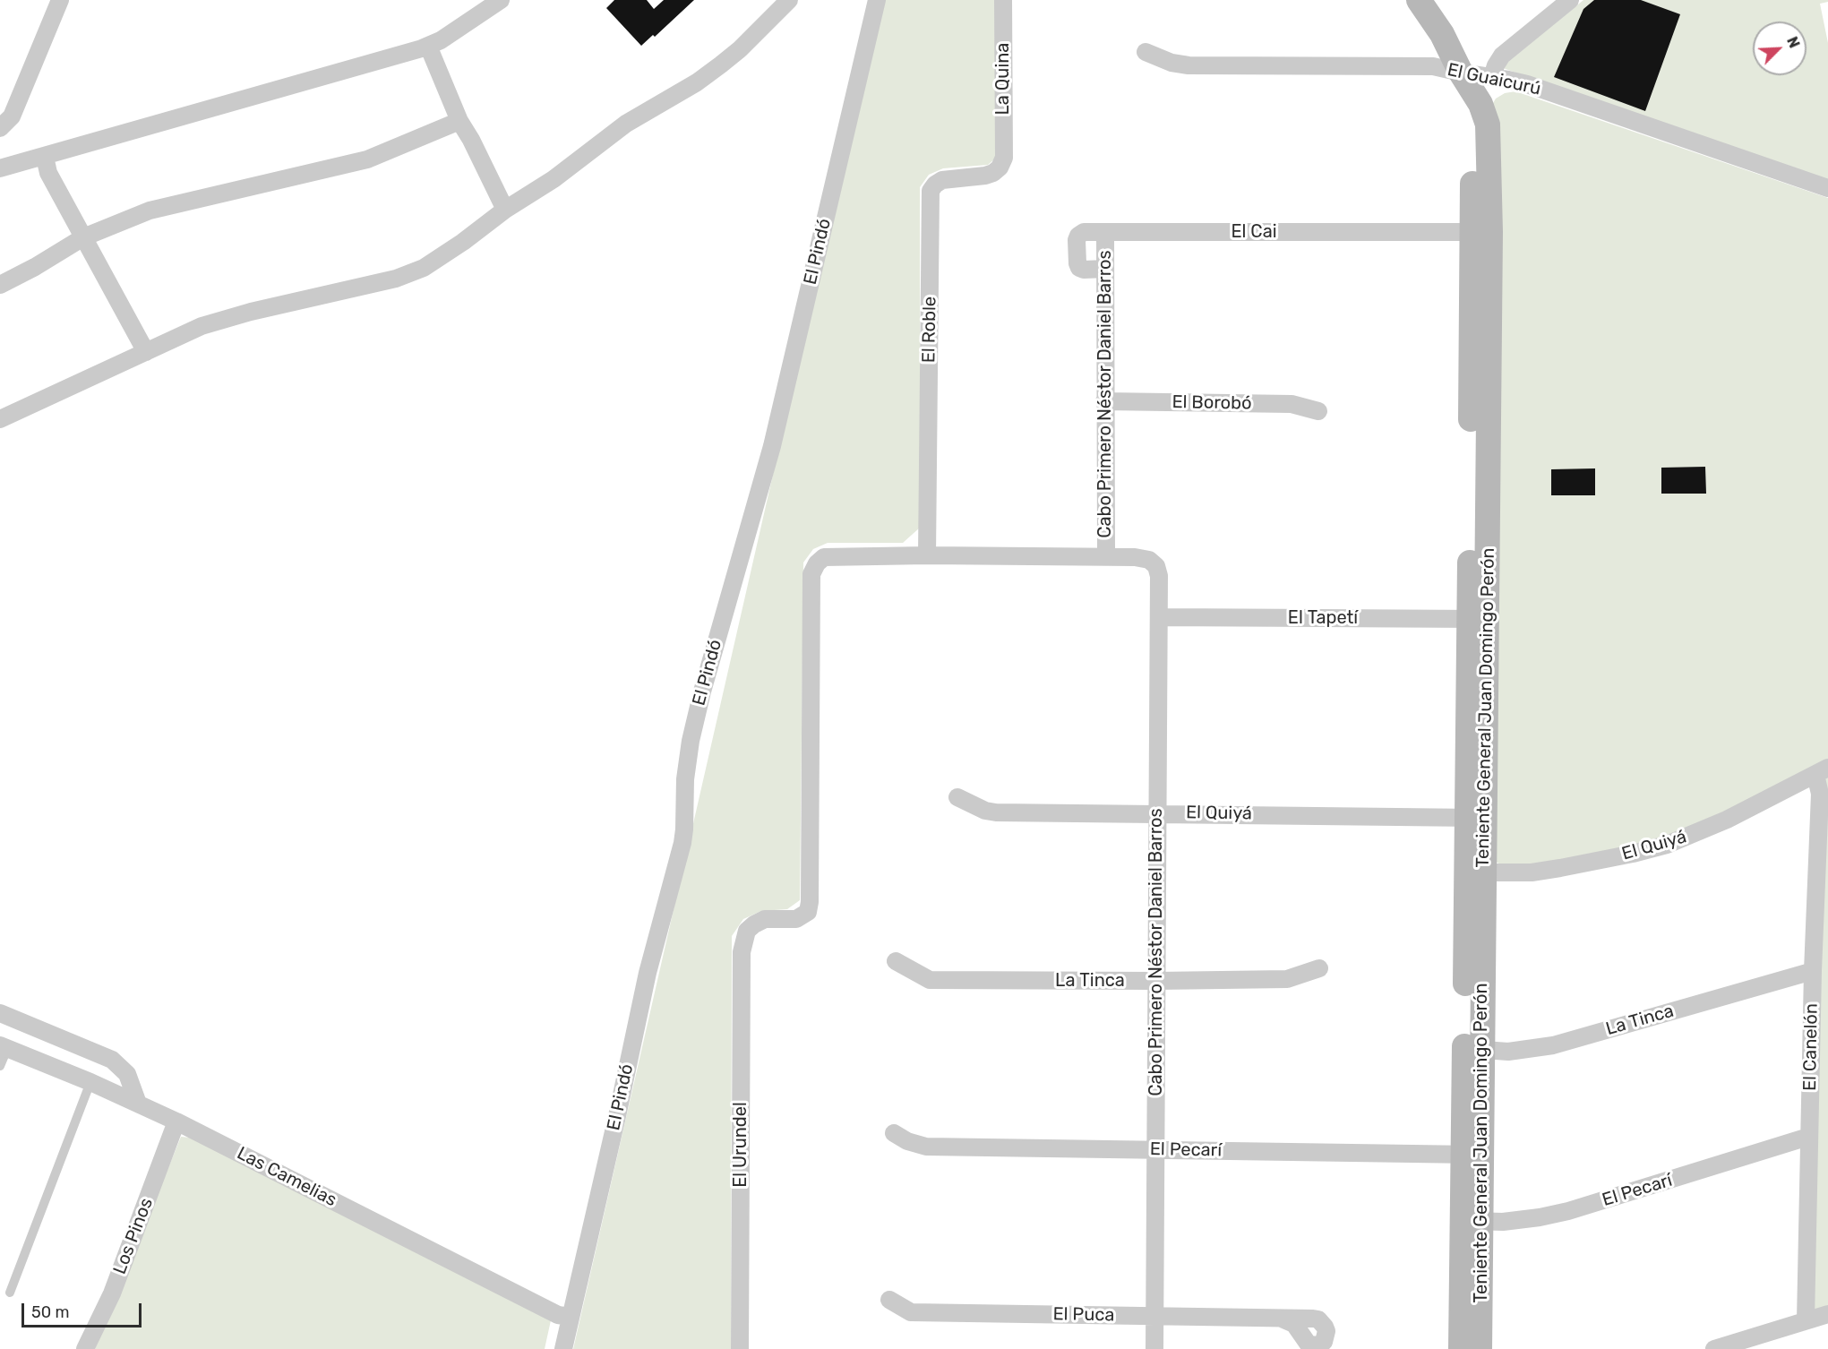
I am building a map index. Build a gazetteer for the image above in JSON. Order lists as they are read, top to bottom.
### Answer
{
  "streets": {
    "main road": ["Teniente General Juan Domingo Perón"],
    "street": [
      "La Quina",
      "El Guaicurú",
      "El Cai",
      "El Pindó",
      "El Roble",
      "Cabo Primero Néstor Daniel Barros",
      "El Borobó",
      "El Tapetí",
      "El Quiyá",
      "La Tinca",
      "El Canelón",
      "El Urundel",
      "El Pecarí",
      "Las Camelias",
      "Los Pinos",
      "El Puca"
    ]
  },
  "crossings": [
    ["La Quina", "El Roble"],
    ["El Guaicurú", "Teniente General Juan Domingo Perón"],
    ["El Cai", "Cabo Primero Néstor Daniel Barros"],
    ["El Cai", "Teniente General Juan Domingo Perón"],
    ["El Pindó", "Las Camelias"],
    ["El Roble", "El Urundel"],
    ["Cabo Primero Néstor Daniel Barros", "El Borobó"],
    ["Cabo Primero Néstor Daniel Barros", "El Tapetí"],
    ["Cabo Primero Néstor Daniel Barros", "El Quiyá"],
    ["Cabo Primero Néstor Daniel Barros", "La Tinca"],
    ["Cabo Primero Néstor Daniel Barros", "El Pecarí"],
    ["Cabo Primero Néstor Daniel Barros", "El Puca"],
    ["El Tapetí", "Teniente General Juan Domingo Perón"],
    ["Teniente General Juan Domingo Perón", "El Quiyá"],
    ["Teniente General Juan Domingo Perón", "La Tinca"],
    ["Teniente General Juan Domingo Perón", "El Pecarí"],
    ["El Quiyá", "El Canelón"],
    ["La Tinca", "El Canelón"],
    ["El Canelón", "El Pecarí"],
    ["Las Camelias", "Los Pinos"]
  ],
  "scale_bar": "50 m",
  "north": "top right"
}
